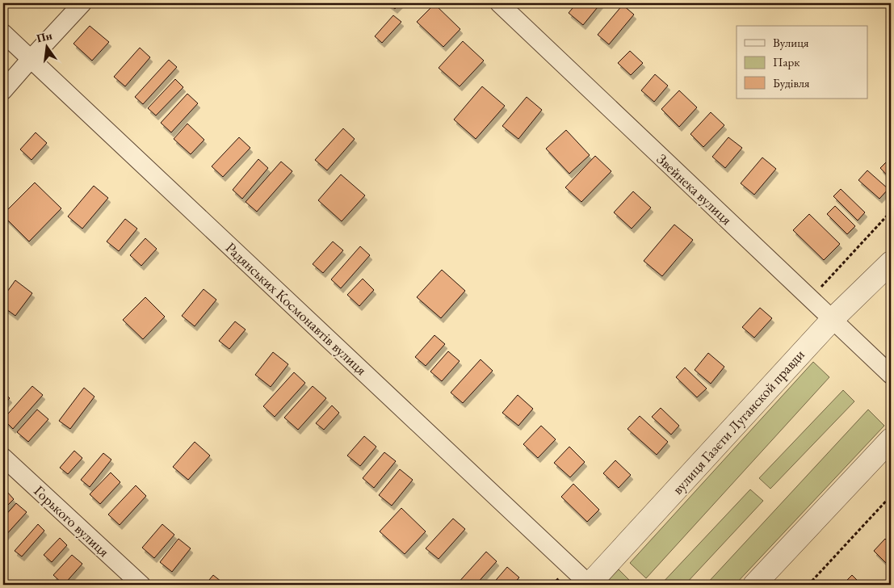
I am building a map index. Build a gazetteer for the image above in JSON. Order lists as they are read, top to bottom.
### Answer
{
  "streets": {
    "street": [
      "Звейнека вулиця",
      "Радянських Космонавтів вулиця",
      "вулиця Газєти Луганской правди",
      "Горького вулиця"
    ]
  },
  "crossings": [
    ["Звейнека вулиця", "вулиця Газєти Луганской правди"],
    ["Радянських Космонавтів вулиця", "вулиця Газєти Луганской правди"]
  ],
  "legend": ["Вулиця", "Парк", "Будівля"],
  "north": "top"
}
